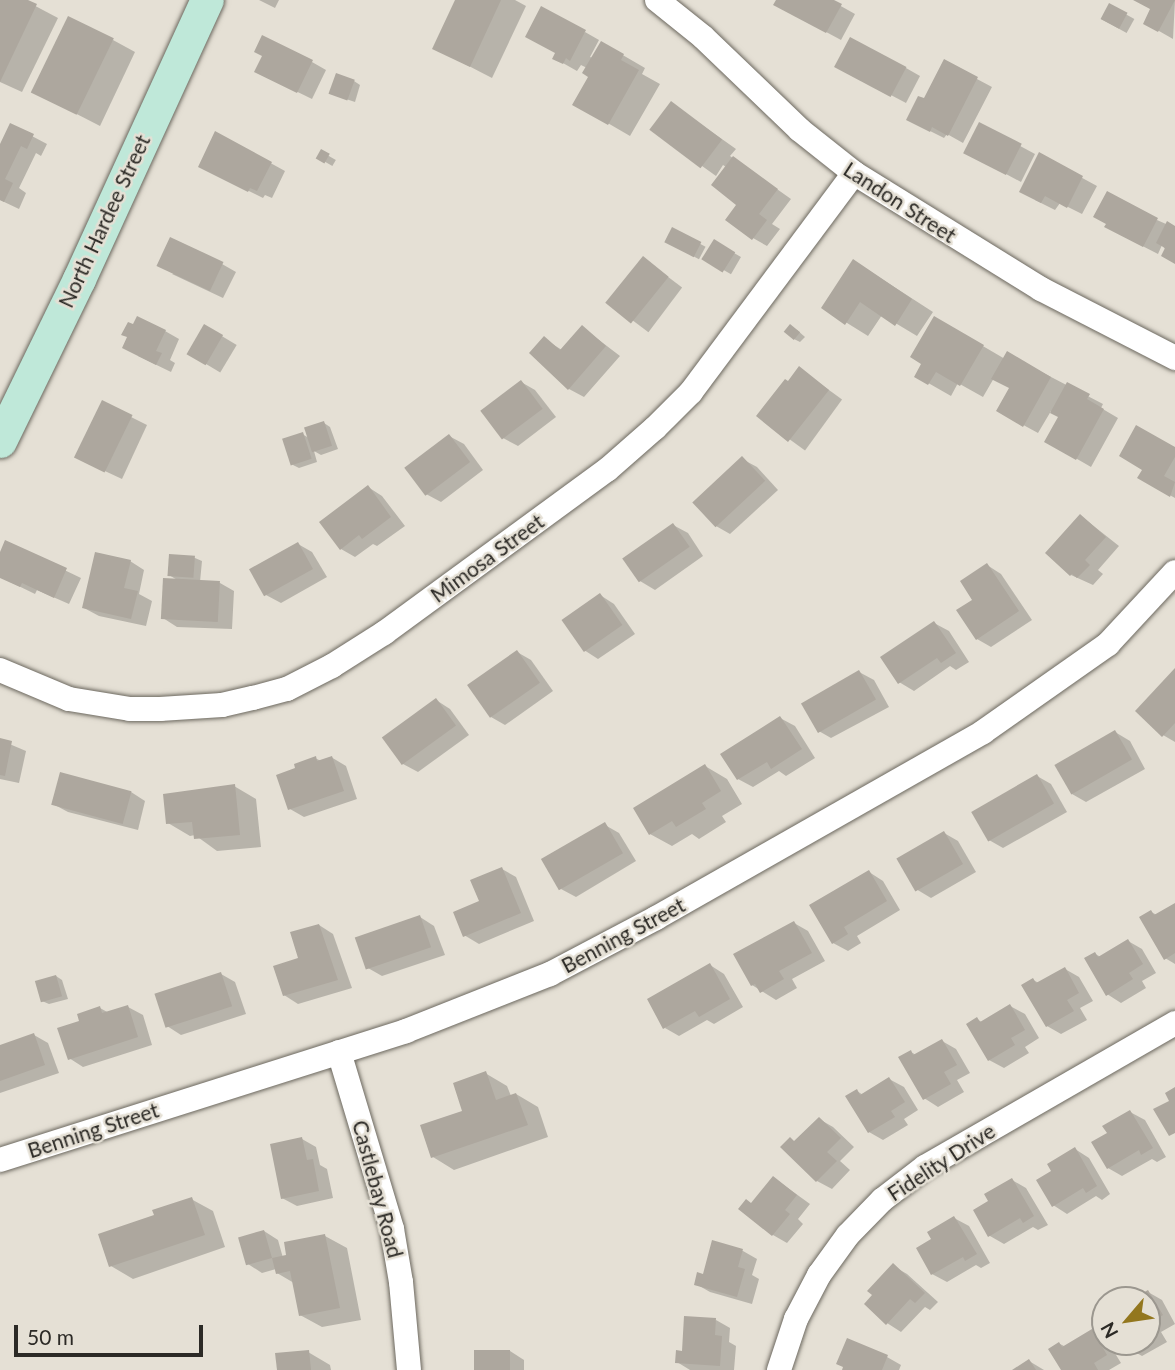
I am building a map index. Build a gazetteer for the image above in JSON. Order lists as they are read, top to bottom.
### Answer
{
  "streets": {
    "street": [
      "Landon Street",
      "North Hardee Street",
      "Mimosa Street",
      "Benning Street",
      "Fidelity Drive",
      "Castlebay Road"
    ]
  },
  "crossings": [
    ["Landon Street", "Mimosa Street"],
    ["Benning Street", "Castlebay Road"]
  ],
  "scale_bar": "50 m",
  "north": "bottom left"
}
